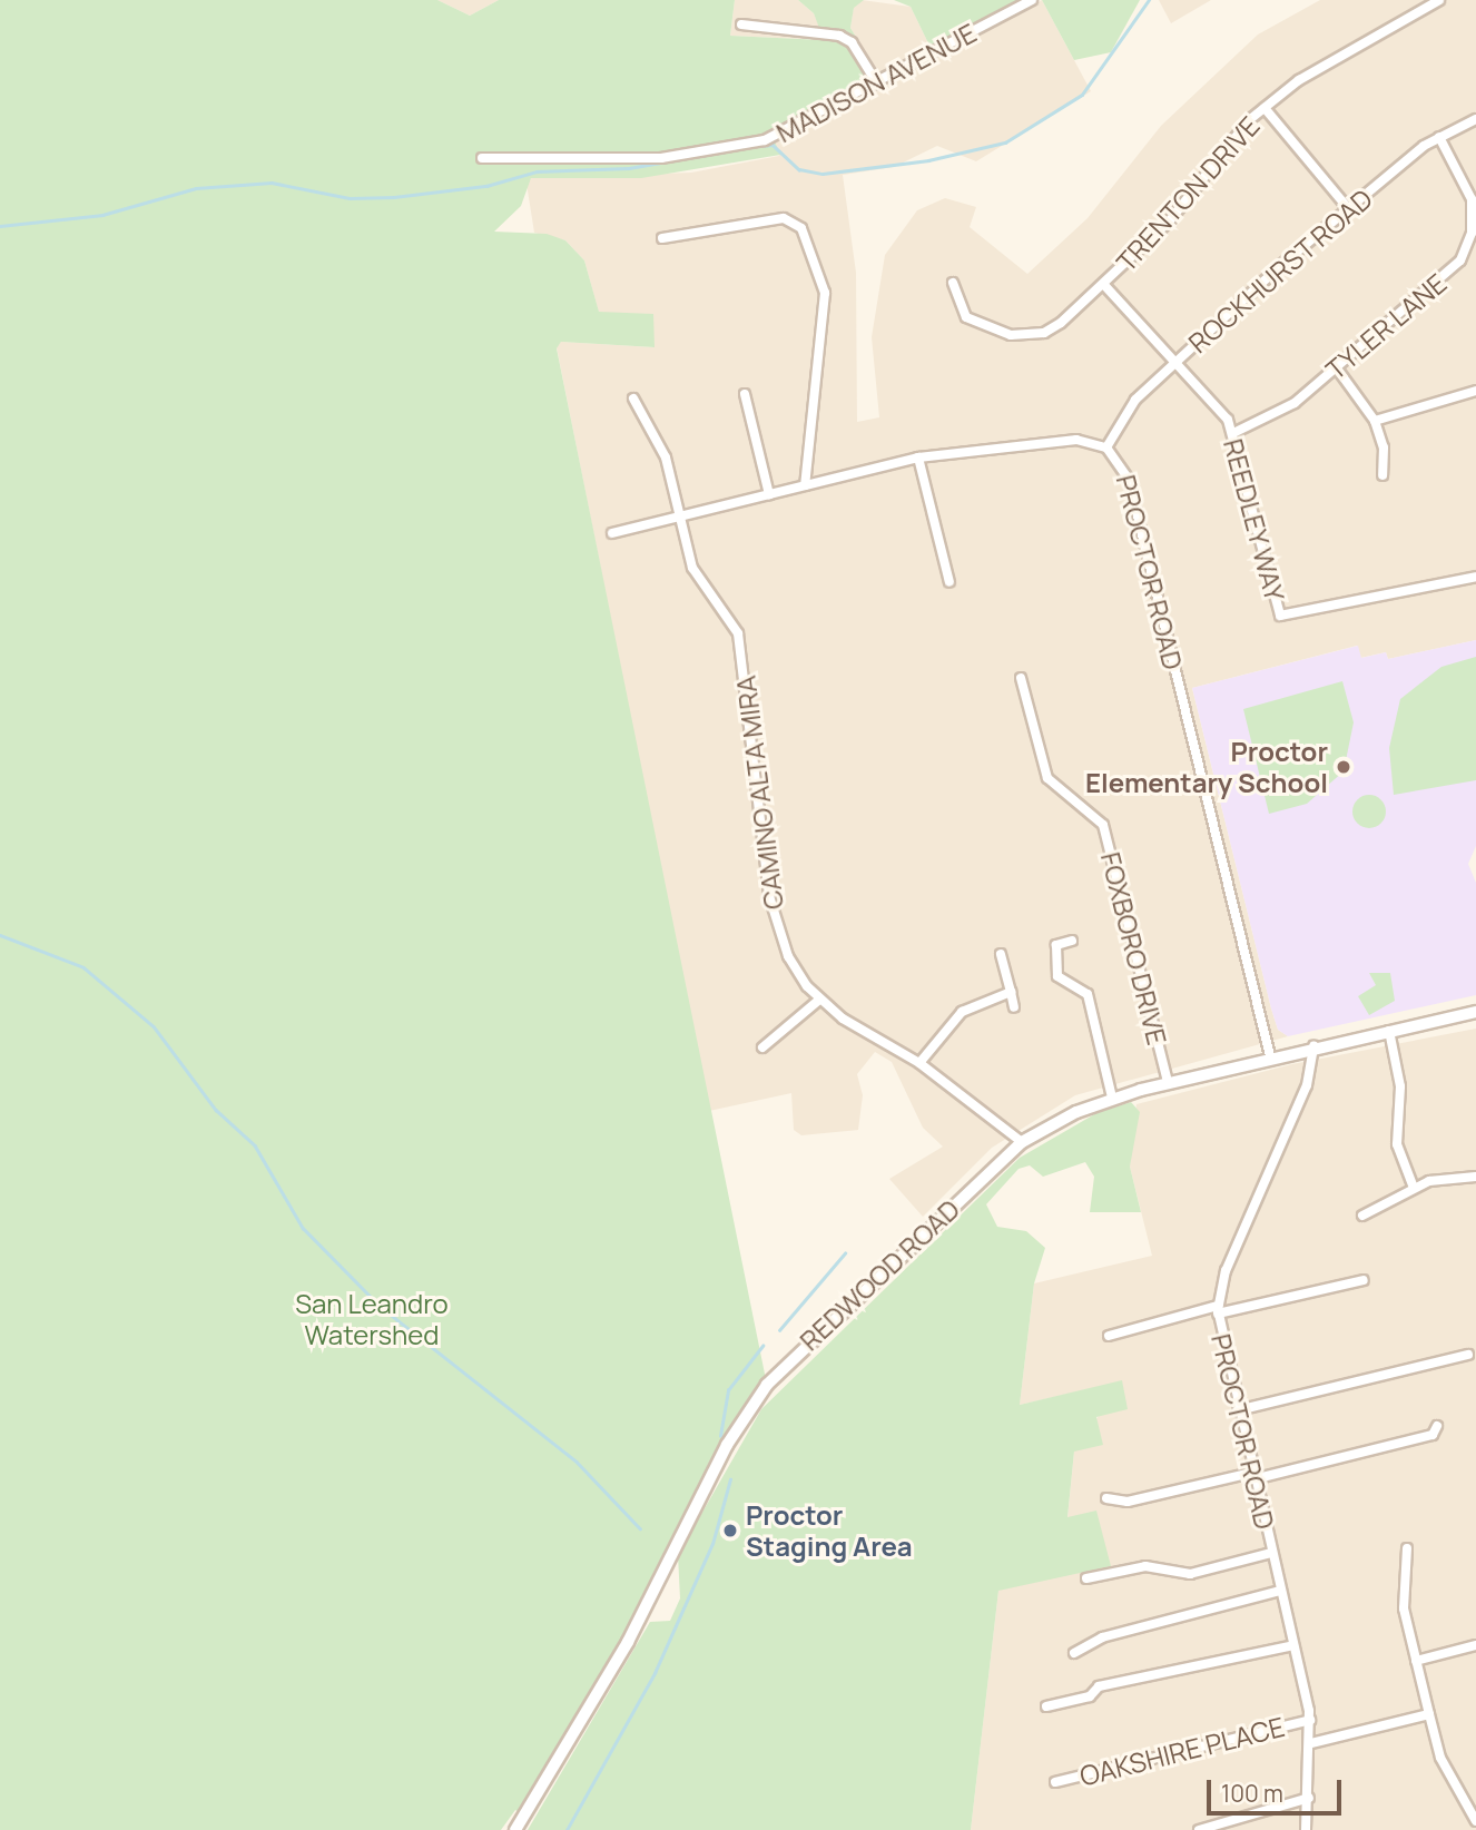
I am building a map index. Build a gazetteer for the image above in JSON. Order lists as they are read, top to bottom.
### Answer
{
  "streets": {
    "main road": ["REDWOOD ROAD"],
    "street": [
      "MADISON AVENUE",
      "TRENTON DRIVE",
      "ROCKHURST ROAD",
      "TYLER LANE",
      "REEDLEY WAY",
      "PROCTOR ROAD",
      "CAMINO ALTA MIRA",
      "FOXBORO DRIVE",
      "OAKSHIRE PLACE"
    ]
  },
  "crossings": [
    ["TRENTON DRIVE", "REEDLEY WAY"],
    ["ROCKHURST ROAD", "TYLER LANE"],
    ["ROCKHURST ROAD", "REEDLEY WAY"],
    ["ROCKHURST ROAD", "PROCTOR ROAD"],
    ["TYLER LANE", "REEDLEY WAY"],
    ["PROCTOR ROAD", "CAMINO ALTA MIRA"],
    ["PROCTOR ROAD", "REDWOOD ROAD"],
    ["PROCTOR ROAD", "OAKSHIRE PLACE"],
    ["CAMINO ALTA MIRA", "REDWOOD ROAD"],
    ["FOXBORO DRIVE", "REDWOOD ROAD"]
  ],
  "parks": ["San Leandro Watershed"],
  "places": ["Proctor Elementary School", "Proctor Staging Area"],
  "scale_bar": "100 m"
}
